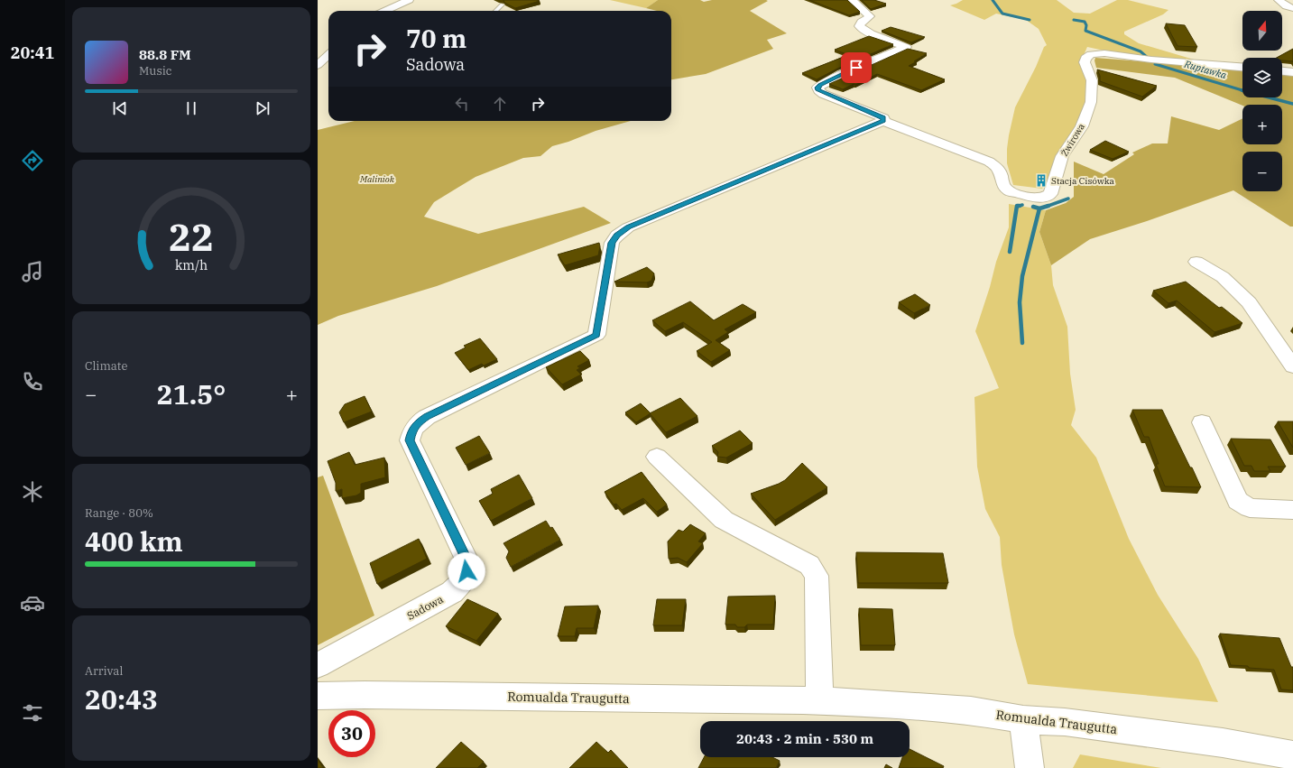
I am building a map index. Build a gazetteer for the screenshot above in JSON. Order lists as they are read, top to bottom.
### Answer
{
  "streets": {
    "street": ["Żwirowa", "Sadowa", "Romualda Traugutta"]
  },
  "crossings": [
    ["Żwirowa", "Sadowa"]
  ],
  "water": ["Ruptawka"],
  "parks": ["Maliniok"],
  "places": {
    "building": ["Stacja Cisówka"]
  },
  "north": "top",
  "page": {
    "tabs": "20:41",
    "map_buttons": ["+", "−"],
    "turn": ["70 m", "Sadowa"],
    "song": ["88.8 FM", "Music"],
    "tile": [
      "Climate",
      ["Range · 80%", "400 km"],
      ["Arrival", "20:43"]
    ],
    "heat": ["−", "21.5°", "+"],
    "limit": "30",
    "trip": "20:43 · 2 min · 530 m",
    "gauge": ["22", "km/h"]
  }
}
